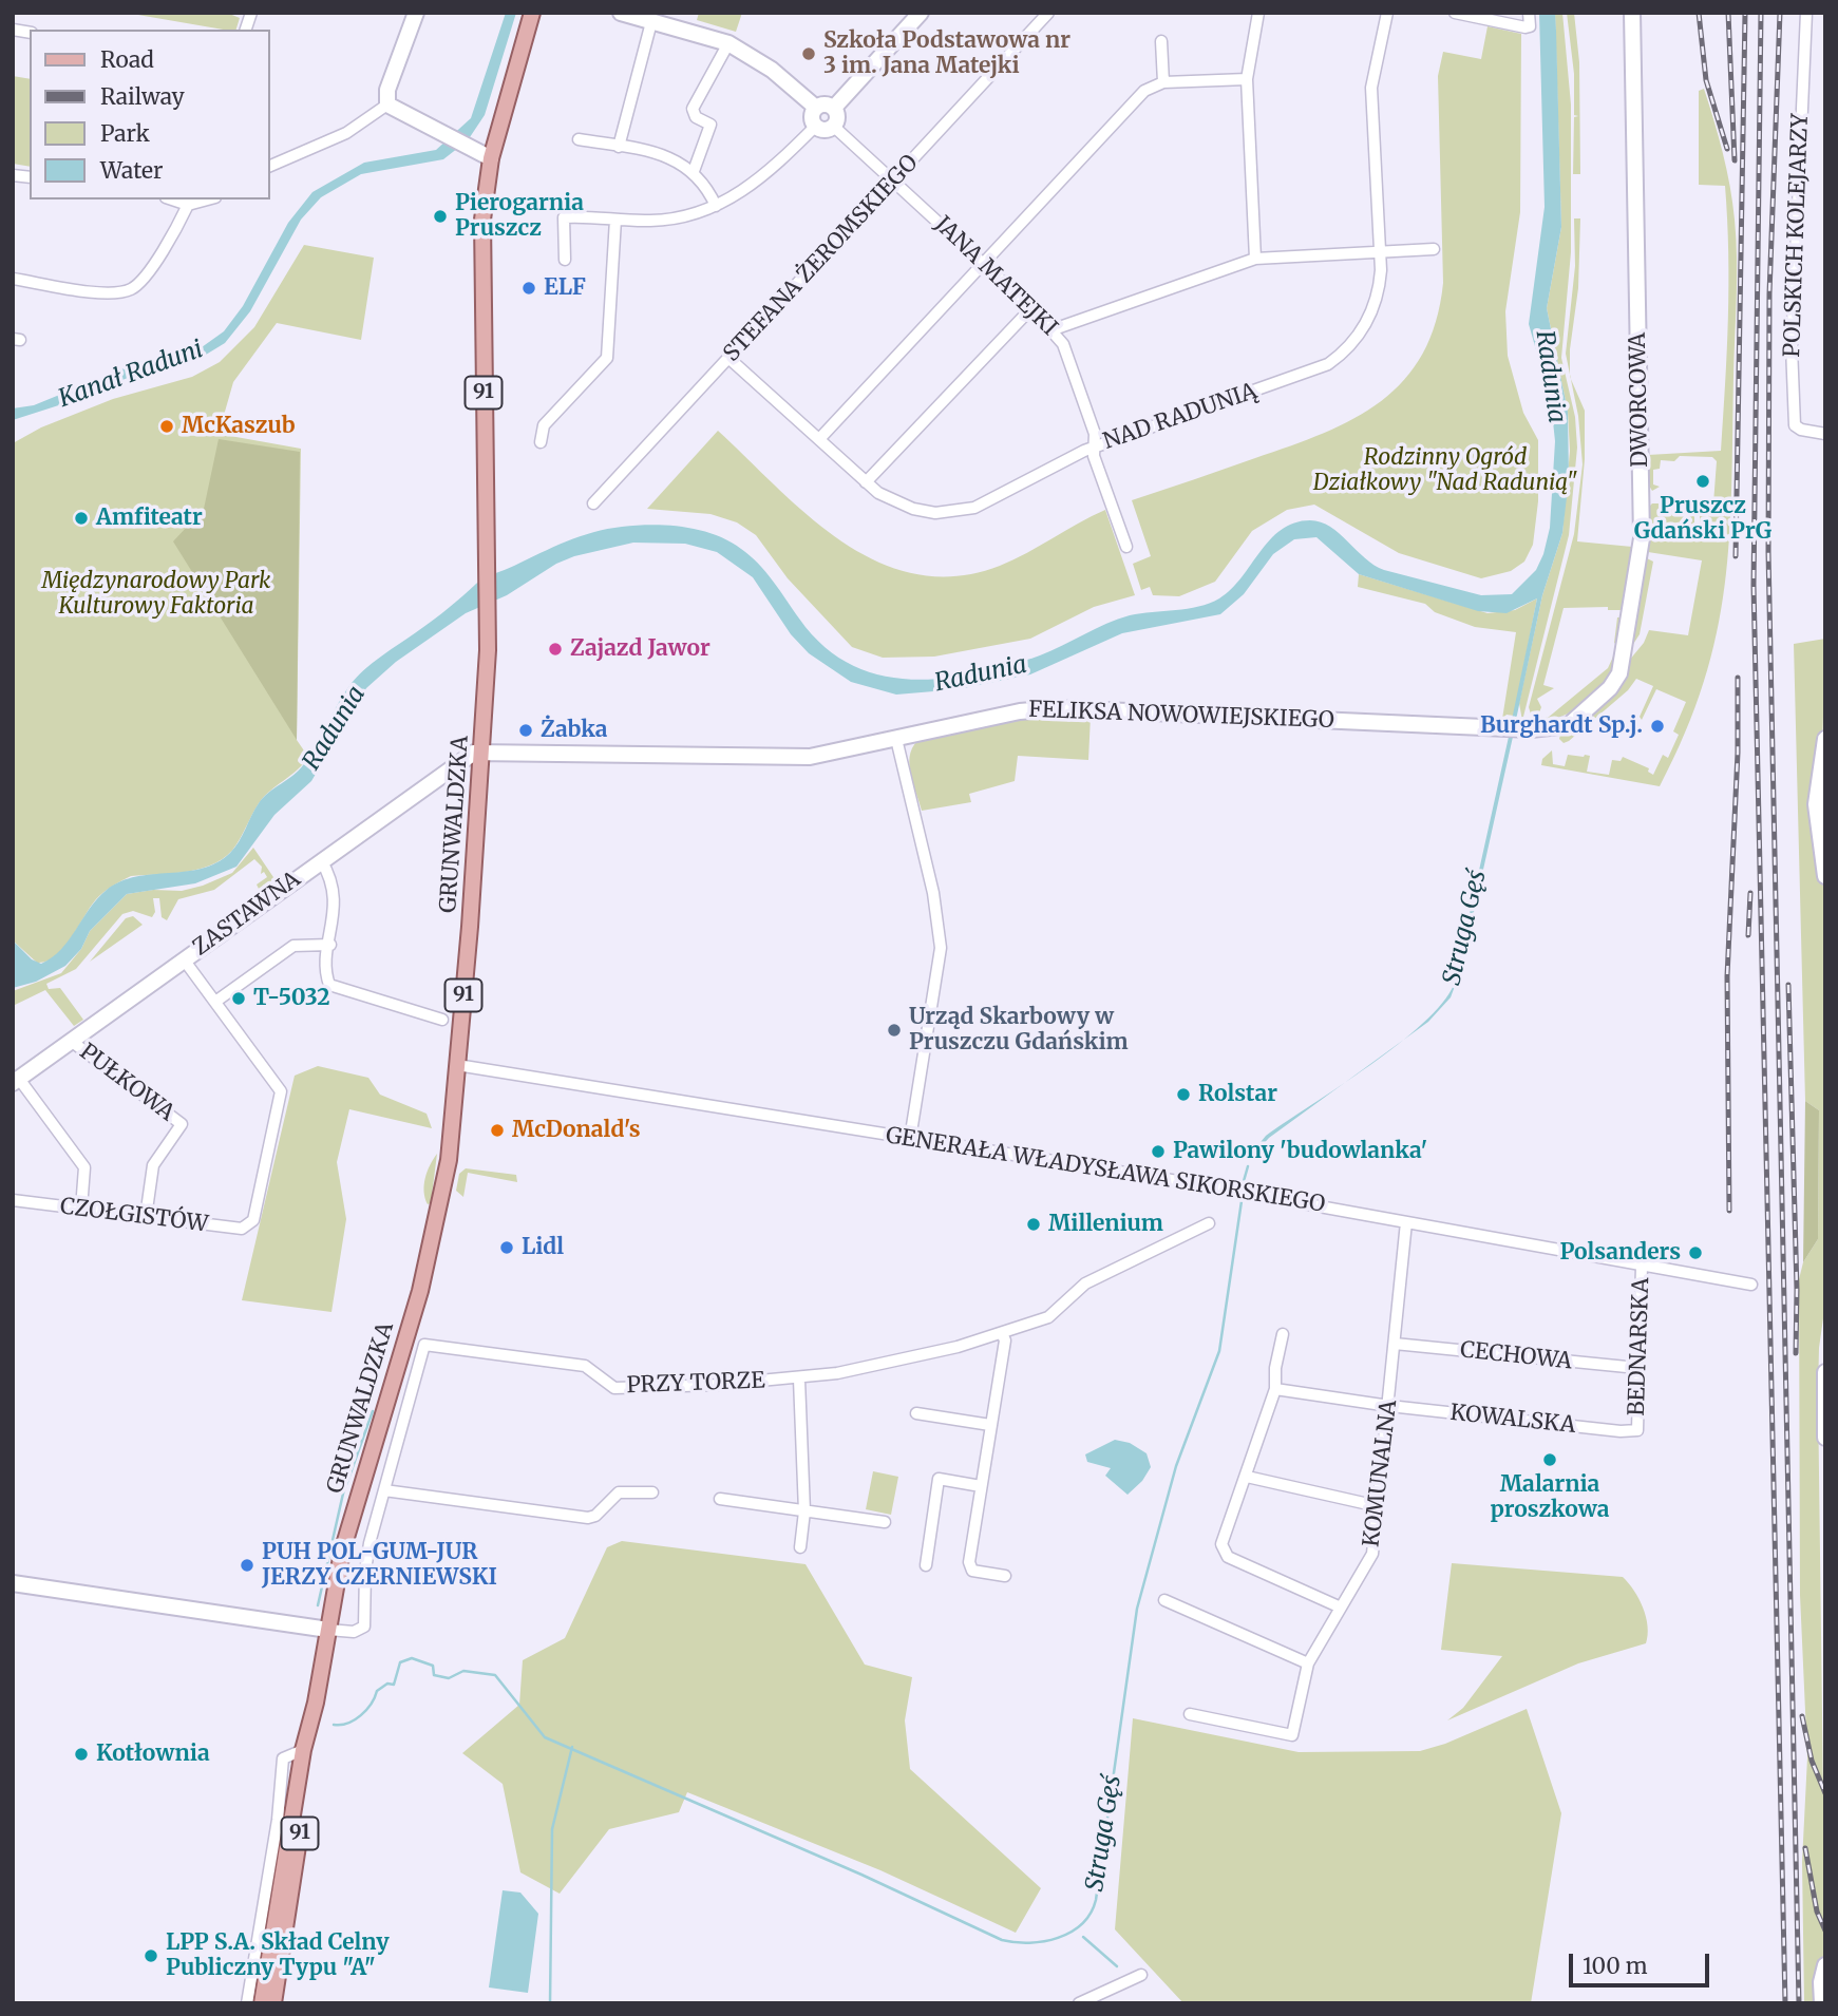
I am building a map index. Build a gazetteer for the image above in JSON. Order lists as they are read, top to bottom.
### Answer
{
  "streets": {
    "main road": ["91", "GRUNWALDZKA"],
    "street": [
      "POLSKICH KOLEJARZY",
      "STEFANA ŻEROMSKIEGO",
      "JANA MATEJKI",
      "DWORCOWA",
      "NAD RADUNIĄ",
      "FELIKSA NOWOWIEJSKIEGO",
      "ZASTAWNA",
      "PUŁKOWA",
      "GENERAŁA WŁADYSŁAWA SIKORSKIEGO",
      "CZOŁGISTÓW",
      "BEDNARSKA",
      "CECHOWA",
      "PRZY TORZE",
      "KOWALSKA",
      "KOMUNALNA"
    ]
  },
  "crossings": [
    ["STEFANA ŻEROMSKIEGO", "JANA MATEJKI"],
    ["STEFANA ŻEROMSKIEGO", "NAD RADUNIĄ"],
    ["JANA MATEJKI", "NAD RADUNIĄ"],
    ["DWORCOWA", "FELIKSA NOWOWIEJSKIEGO"],
    ["FELIKSA NOWOWIEJSKIEGO", "GRUNWALDZKA"],
    ["FELIKSA NOWOWIEJSKIEGO", "ZASTAWNA"],
    ["GRUNWALDZKA", "ZASTAWNA"],
    ["GRUNWALDZKA", "GENERAŁA WŁADYSŁAWA SIKORSKIEGO"],
    ["GRUNWALDZKA", "PRZY TORZE"],
    ["ZASTAWNA", "PUŁKOWA"],
    ["PUŁKOWA", "CZOŁGISTÓW"],
    ["GENERAŁA WŁADYSŁAWA SIKORSKIEGO", "BEDNARSKA"],
    ["GENERAŁA WŁADYSŁAWA SIKORSKIEGO", "KOMUNALNA"],
    ["BEDNARSKA", "CECHOWA"],
    ["BEDNARSKA", "KOWALSKA"],
    ["CECHOWA", "KOMUNALNA"],
    ["KOWALSKA", "KOMUNALNA"]
  ],
  "water": ["Kanał Raduni", "Radunia", "Struga Gęś"],
  "parks": ["Rodzinny Ogród Działkowy \"Nad Radunią\"", "Międzynarodowy Park Kulturowy Faktoria"],
  "places": [
    "Szkoła Podstawowa nr 3 im. Jana Matejki",
    "Pierogarnia Pruszcz",
    "ELF",
    "McKaszub",
    "Pruszcz Gdański PrG",
    "Amfiteatr",
    "Zajazd Jawor",
    "Burghardt Sp.j.",
    "Żabka",
    "T-5032",
    "Urząd Skarbowy w Pruszczu Gdańskim",
    "Rolstar",
    "McDonald's",
    "Pawilony 'budowlanka'",
    "Millenium",
    "Lidl",
    "Polsanders",
    "Malarnia proszkowa",
    "PUH POL-GUM-JUR JERZY CZERNIEWSKI",
    "Kotłownia",
    "LPP S.A. Skład Celny Publiczny Typu \"A\""
  ],
  "legend": [
    "Road",
    "Railway",
    "Park",
    "Water"
  ],
  "scale_bar": "100 m"
}
